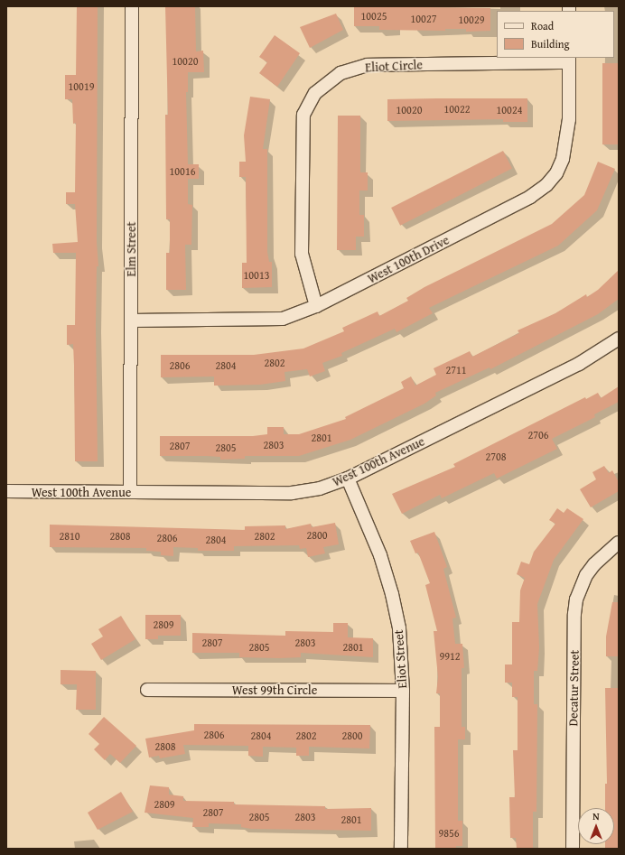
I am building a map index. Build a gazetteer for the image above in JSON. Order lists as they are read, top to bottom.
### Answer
{
  "streets": {
    "street": [
      "Eliot Circle",
      "Elm Street",
      "West 100th Drive",
      "West 100th Avenue",
      "Eliot Street",
      "Decatur Street",
      "West 99th Circle"
    ]
  },
  "crossings": [
    ["Eliot Circle", "West 100th Drive"],
    ["Elm Street", "West 100th Drive"],
    ["Elm Street", "West 100th Avenue"],
    ["West 100th Avenue", "Eliot Street"],
    ["Eliot Street", "West 99th Circle"]
  ],
  "house_numbers": [
    "10025",
    "10027",
    "10029",
    "10020",
    "10019",
    "10022",
    "10020",
    "10024",
    "10016",
    "10013",
    "2802",
    "2806",
    "2804",
    "2711",
    "2706",
    "2801",
    "2803",
    "2807",
    "2805",
    "2708",
    "2800",
    "2810",
    "2808",
    "2802",
    "2806",
    "2804",
    "2809",
    "2807",
    "2803",
    "2805",
    "2801",
    "9912",
    "2806",
    "2804",
    "2802",
    "2800",
    "2808",
    "2809",
    "2807",
    "2805",
    "2803",
    "2801",
    "9856"
  ],
  "legend": ["Road", "Building"],
  "north": "top"
}
